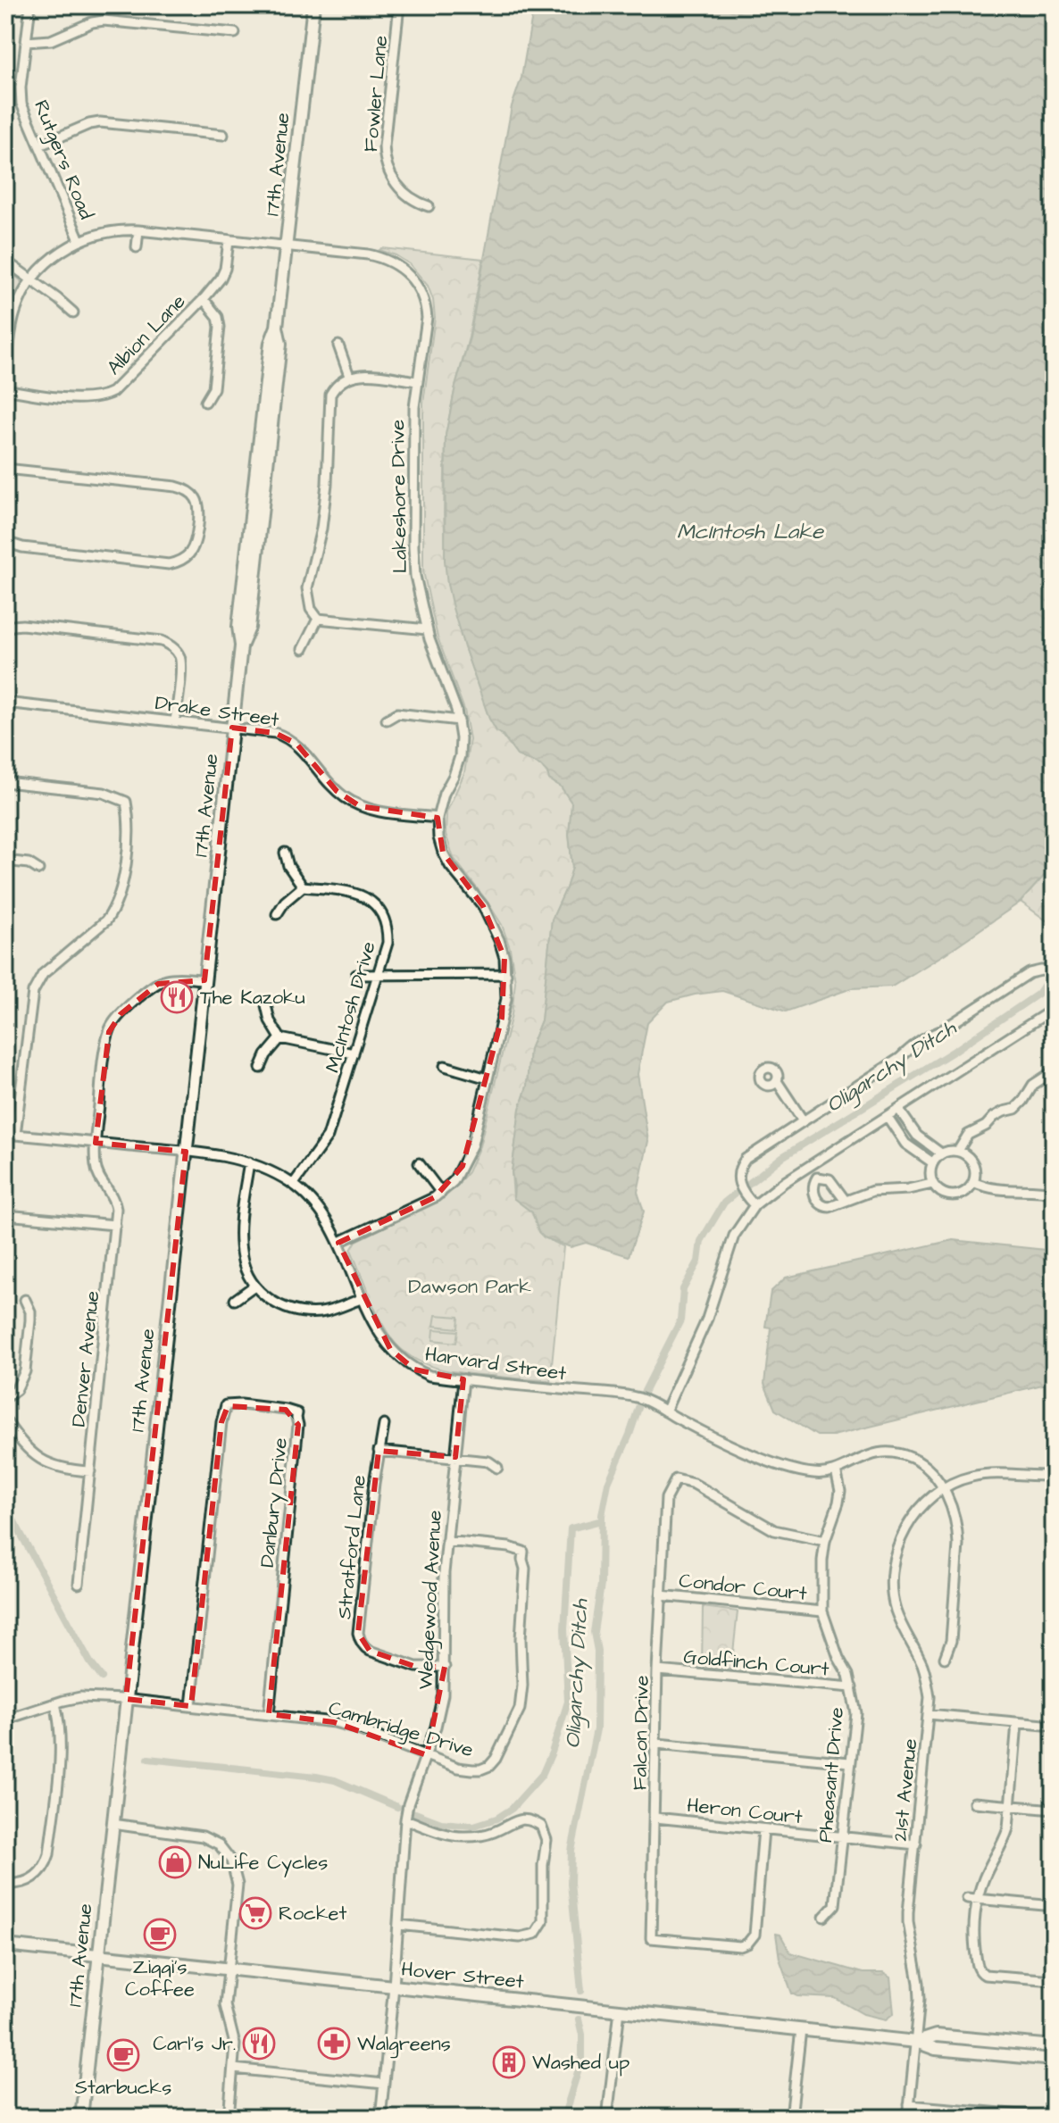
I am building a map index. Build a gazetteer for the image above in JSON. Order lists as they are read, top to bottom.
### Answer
{
  "streets": {
    "main road": ["17th Avenue", "Hover Street"],
    "street": [
      "Fowler Lane",
      "Rutgers Road",
      "Albion Lane",
      "Lakeshore Drive",
      "Drake Street",
      "McIntosh Drive",
      "Denver Avenue",
      "Harvard Street",
      "Danbury Drive",
      "Stratford Lane",
      "Condor Court",
      "Wedgewood Avenue",
      "Goldfinch Court",
      "Cambridge Drive",
      "Falcon Drive",
      "Pheasant Drive",
      "21st Avenue",
      "Heron Court"
    ]
  },
  "crossings": [
    ["Rutgers Road", "Lakeshore Drive"],
    ["17th Avenue", "Lakeshore Drive"],
    ["17th Avenue", "Drake Street"],
    ["17th Avenue", "Denver Avenue"],
    ["17th Avenue", "Harvard Street"],
    ["17th Avenue", "Cambridge Drive"],
    ["17th Avenue", "Hover Street"],
    ["Albion Lane", "Lakeshore Drive"],
    ["Lakeshore Drive", "Drake Street"],
    ["Lakeshore Drive", "Harvard Street"],
    ["McIntosh Drive", "Harvard Street"],
    ["Denver Avenue", "Harvard Street"],
    ["Harvard Street", "Wedgewood Avenue"],
    ["Harvard Street", "Pheasant Drive"],
    ["Harvard Street", "21st Avenue"],
    ["Danbury Drive", "Cambridge Drive"],
    ["Stratford Lane", "Wedgewood Avenue"],
    ["Condor Court", "Falcon Drive"],
    ["Condor Court", "Pheasant Drive"],
    ["Wedgewood Avenue", "Cambridge Drive"],
    ["Wedgewood Avenue", "Hover Street"],
    ["Goldfinch Court", "Falcon Drive"],
    ["Goldfinch Court", "Pheasant Drive"],
    ["Falcon Drive", "Pheasant Drive"],
    ["Falcon Drive", "Heron Court"],
    ["Pheasant Drive", "Heron Court"],
    ["21st Avenue", "Heron Court"],
    ["21st Avenue", "Hover Street"]
  ],
  "water": ["McIntosh Lake", "Oligarchy Ditch"],
  "parks": ["Dawson Park"],
  "places": {
    "restaurant": ["The Kazoku", "Carl's Jr."],
    "shop": ["NuLife Cycles"],
    "supermarket": ["Rocket"],
    "cafe": ["Ziggi's Coffee", "Starbucks"],
    "pharmacy": ["Walgreens"],
    "building": ["Washed up"]
  }
}
